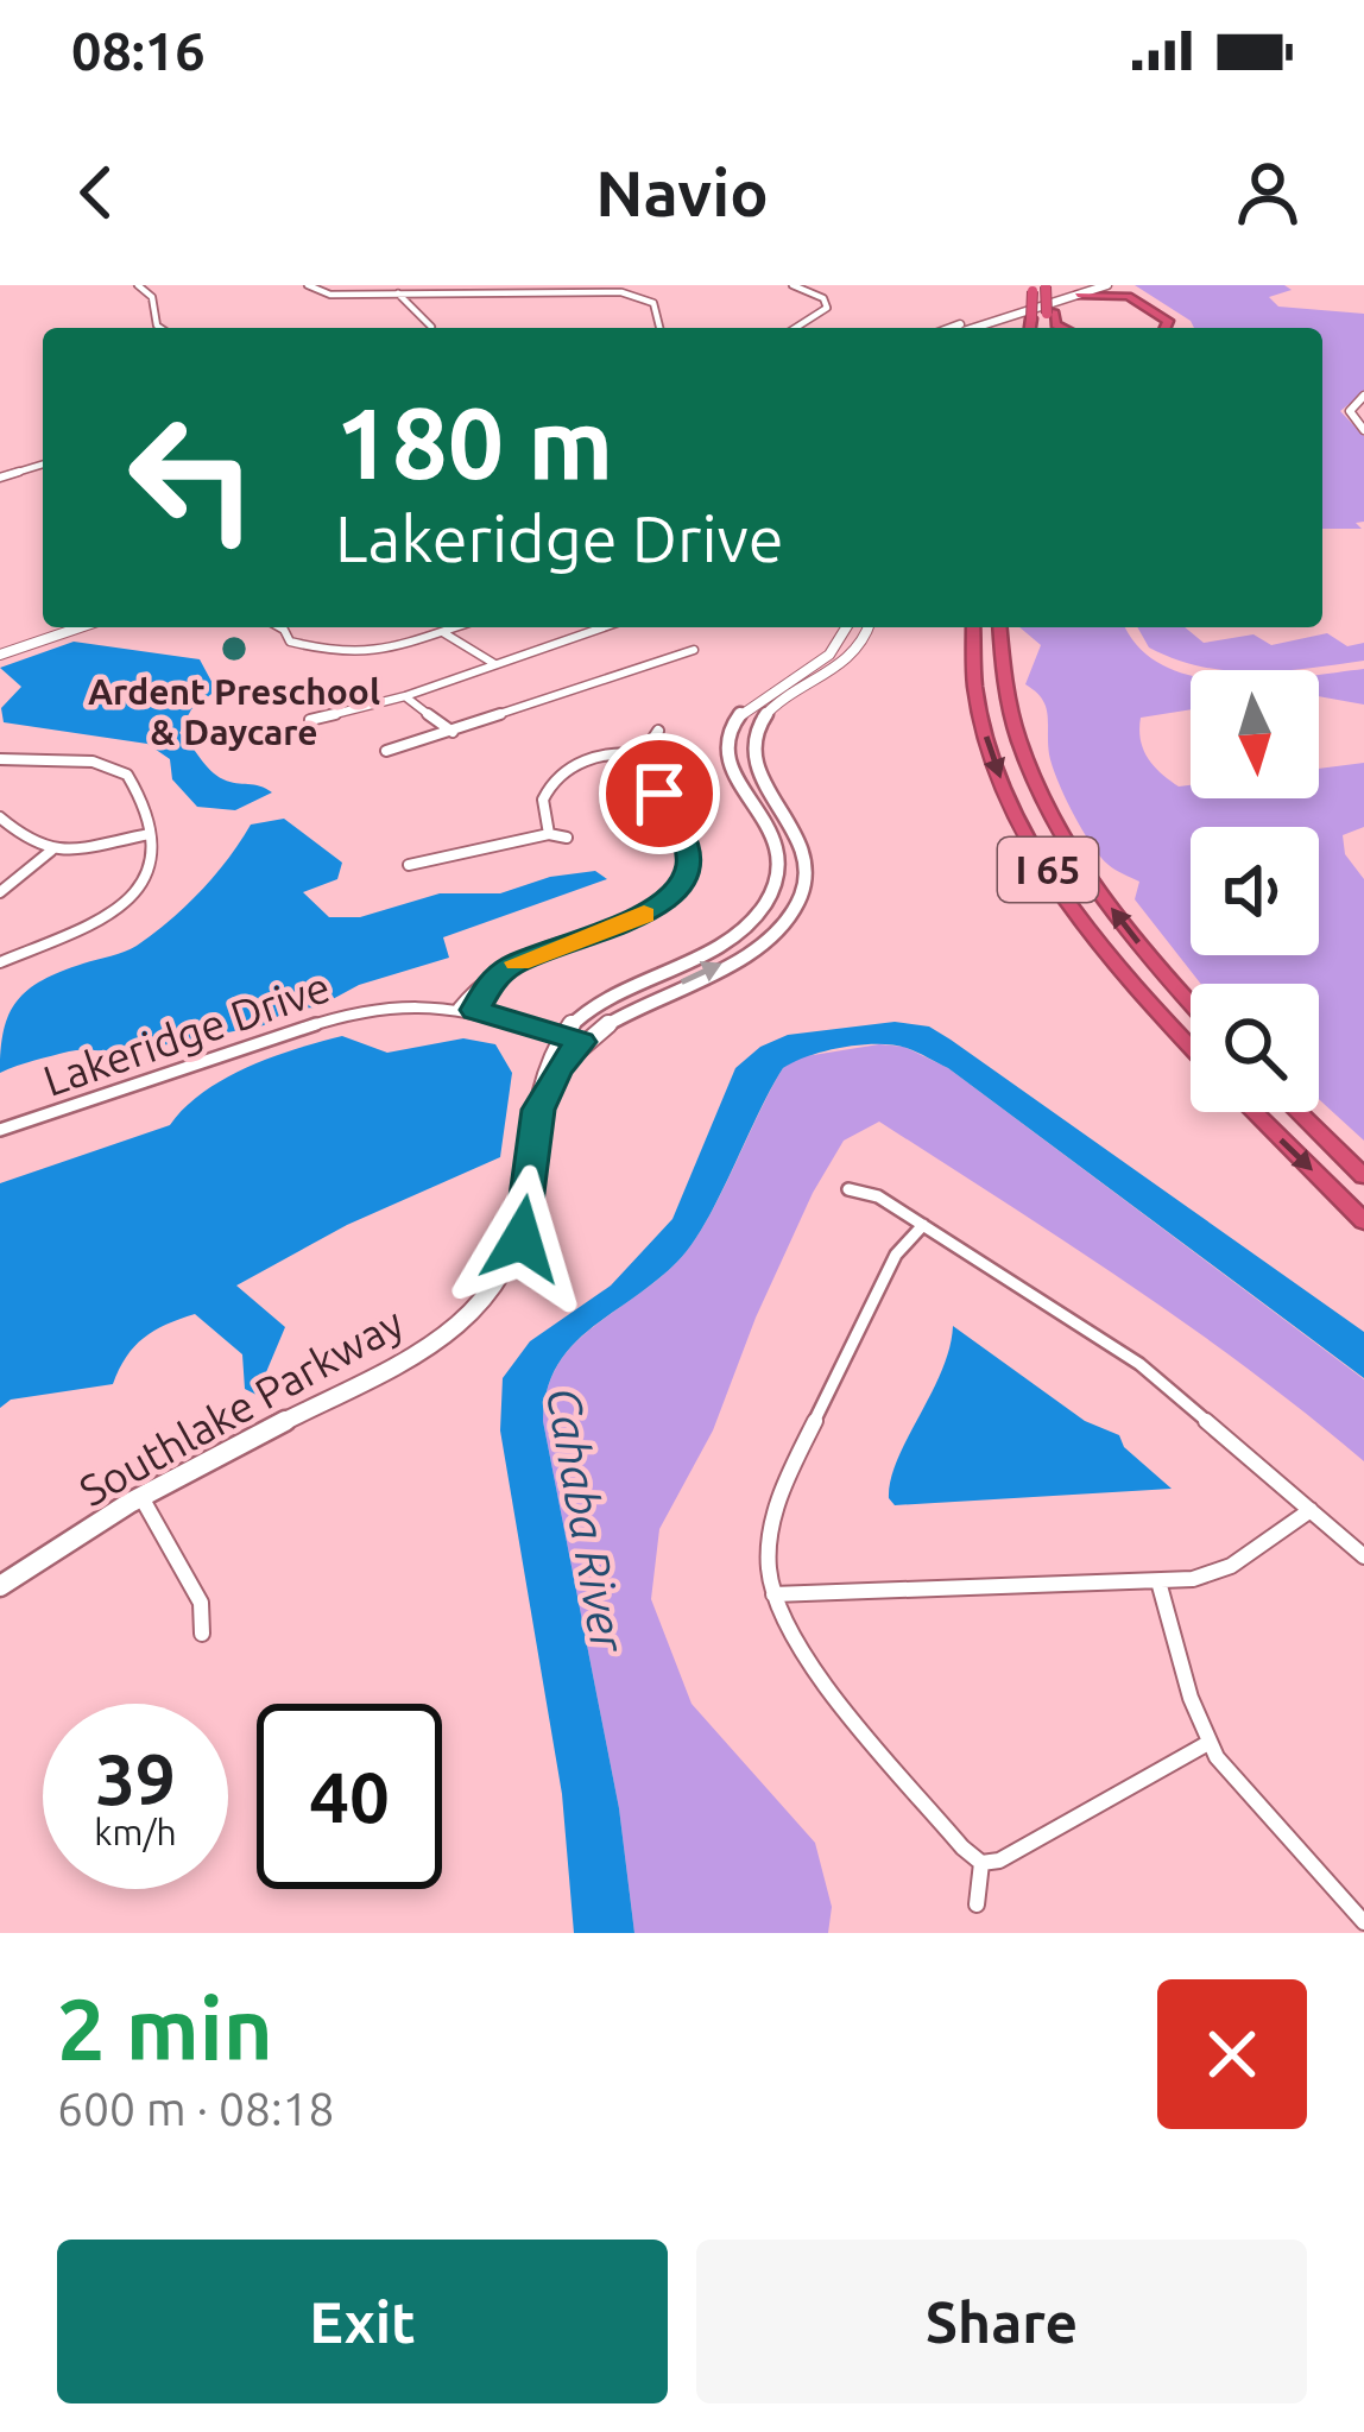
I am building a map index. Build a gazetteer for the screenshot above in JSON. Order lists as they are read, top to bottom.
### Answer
{
  "streets": {
    "highway": ["I 65"],
    "street": ["Lakeridge Drive", "Southlake Parkway"]
  },
  "crossings": [
    ["Lakeridge Drive", "Southlake Parkway"]
  ],
  "water": ["Cahaba River"],
  "places": ["Ardent Preschool & Daycare"],
  "north": "bottom",
  "page": {
    "status": "08:16",
    "header": "Navio",
    "turn": ["180 m", "Lakeridge Drive"],
    "speed": "39 km/h",
    "limit": "40",
    "heading": ["2 min", "600 m · 08:18"],
    "buttons": ["Exit", "Share"]
  }
}
